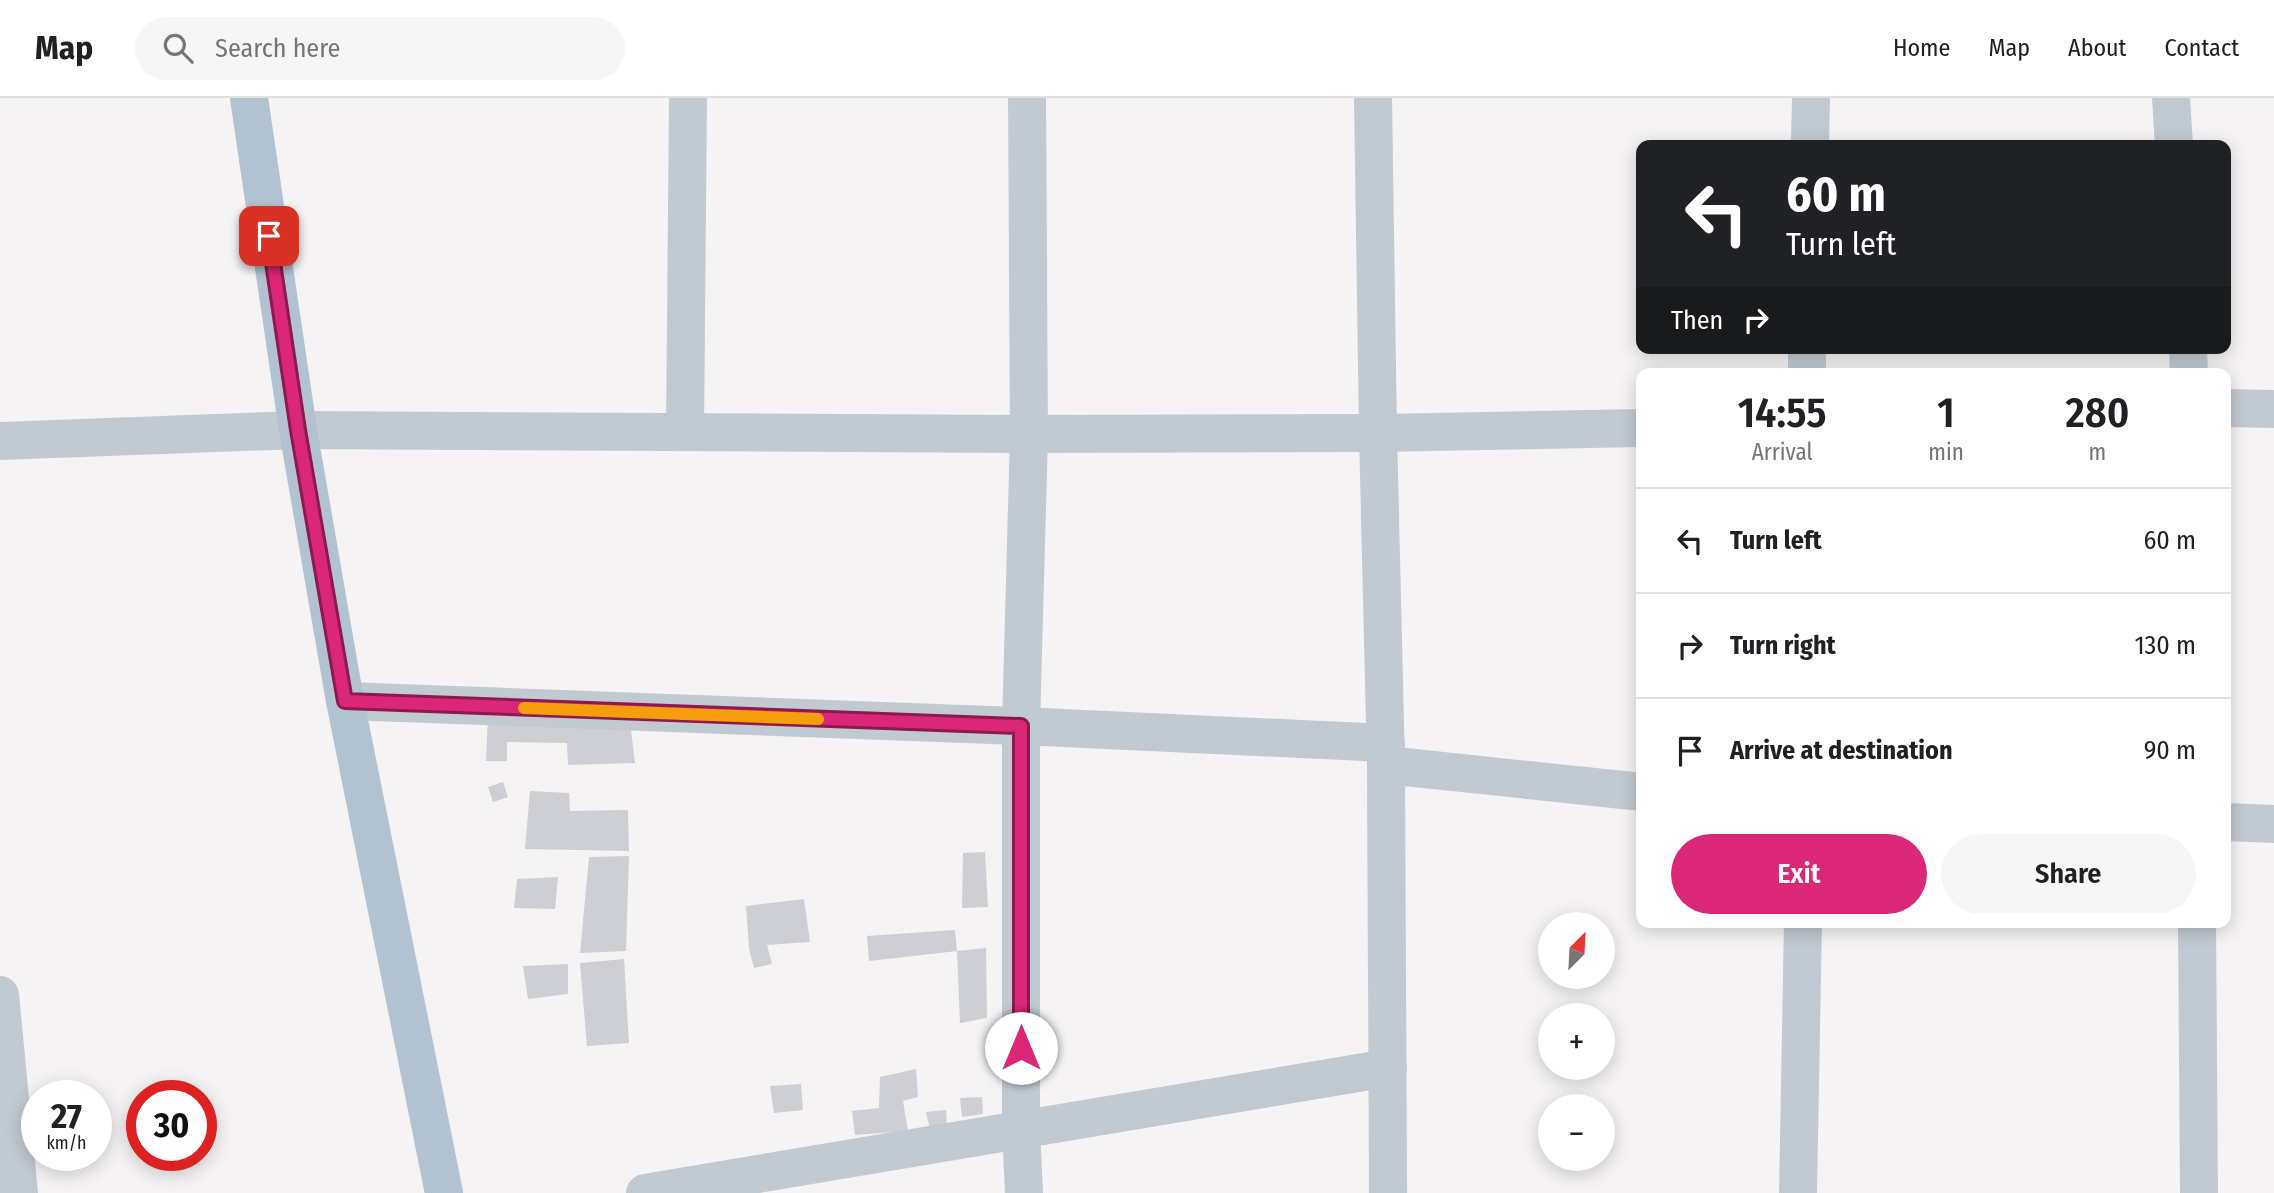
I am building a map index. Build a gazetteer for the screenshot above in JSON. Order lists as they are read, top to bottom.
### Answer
{
  "north": "top right",
  "page": {
    "header": "Map",
    "search": "Search here",
    "nav": [
      "Home",
      "Map",
      "About",
      "Contact"
    ],
    "turn": ["60 m", "Turn left"],
    "then": "Then",
    "eta": [
      "14:55",
      "Arrival",
      "1",
      "min",
      "280",
      "m"
    ],
    "list": [
      {
        "name": "Turn left",
        "value": "60 m"
      },
      {
        "name": "Turn right",
        "value": "130 m"
      },
      {
        "name": "Arrive at destination",
        "value": "90 m"
      }
    ],
    "buttons": ["Exit", "Share"],
    "map_buttons": ["+", "−"],
    "speed": "27 km/h",
    "limit": "30"
  }
}
